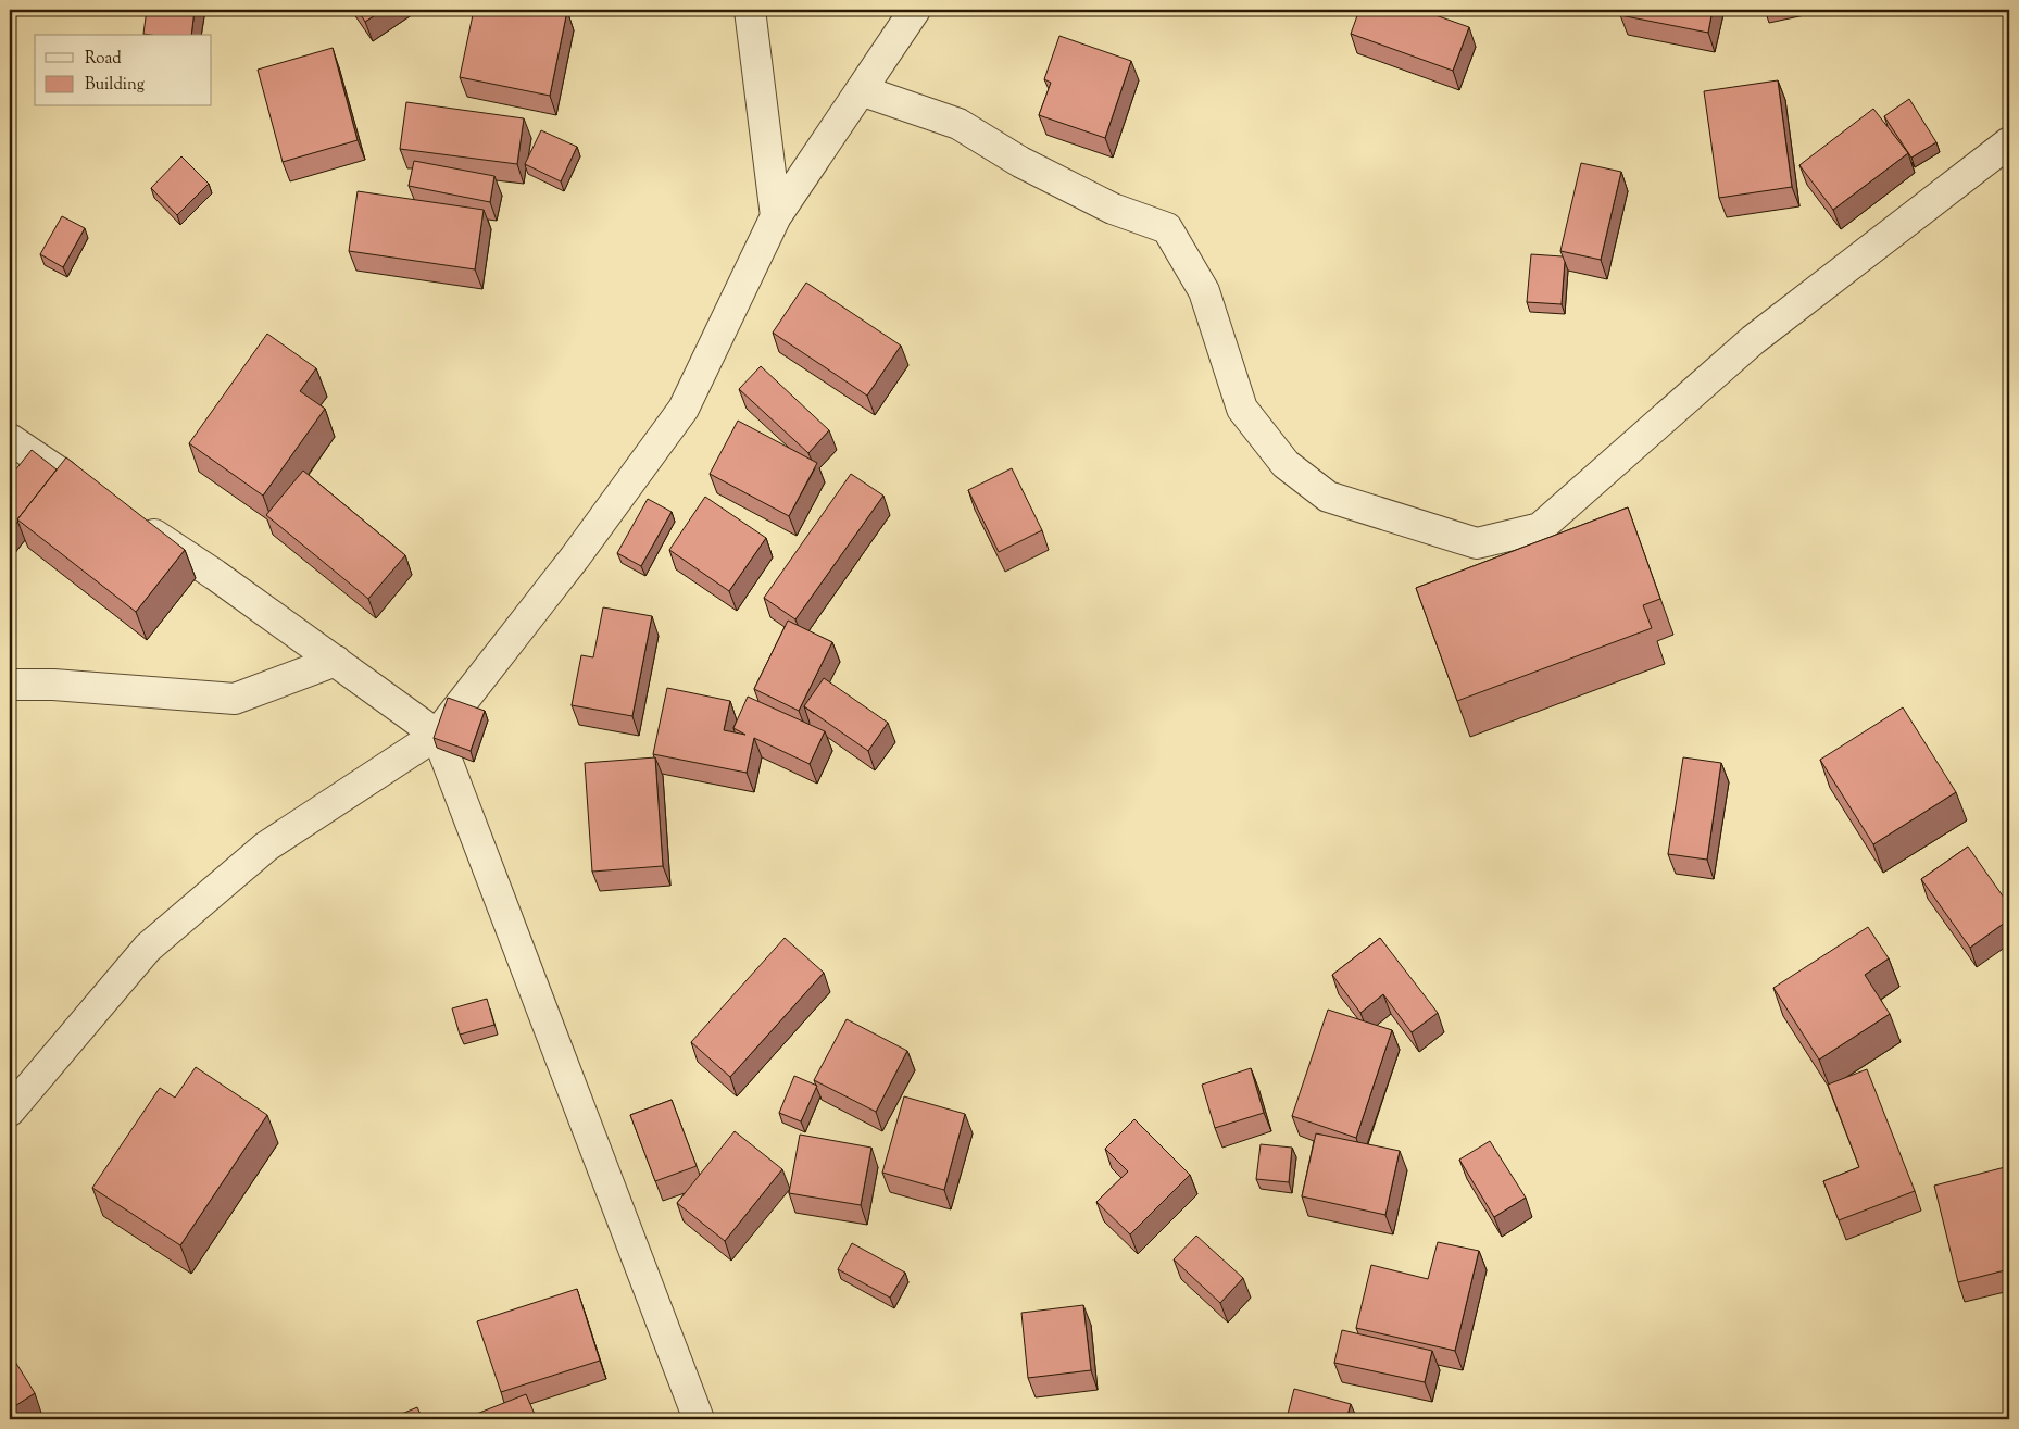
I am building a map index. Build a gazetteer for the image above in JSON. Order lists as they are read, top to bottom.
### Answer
{
  "legend": ["Road", "Building"]
}
